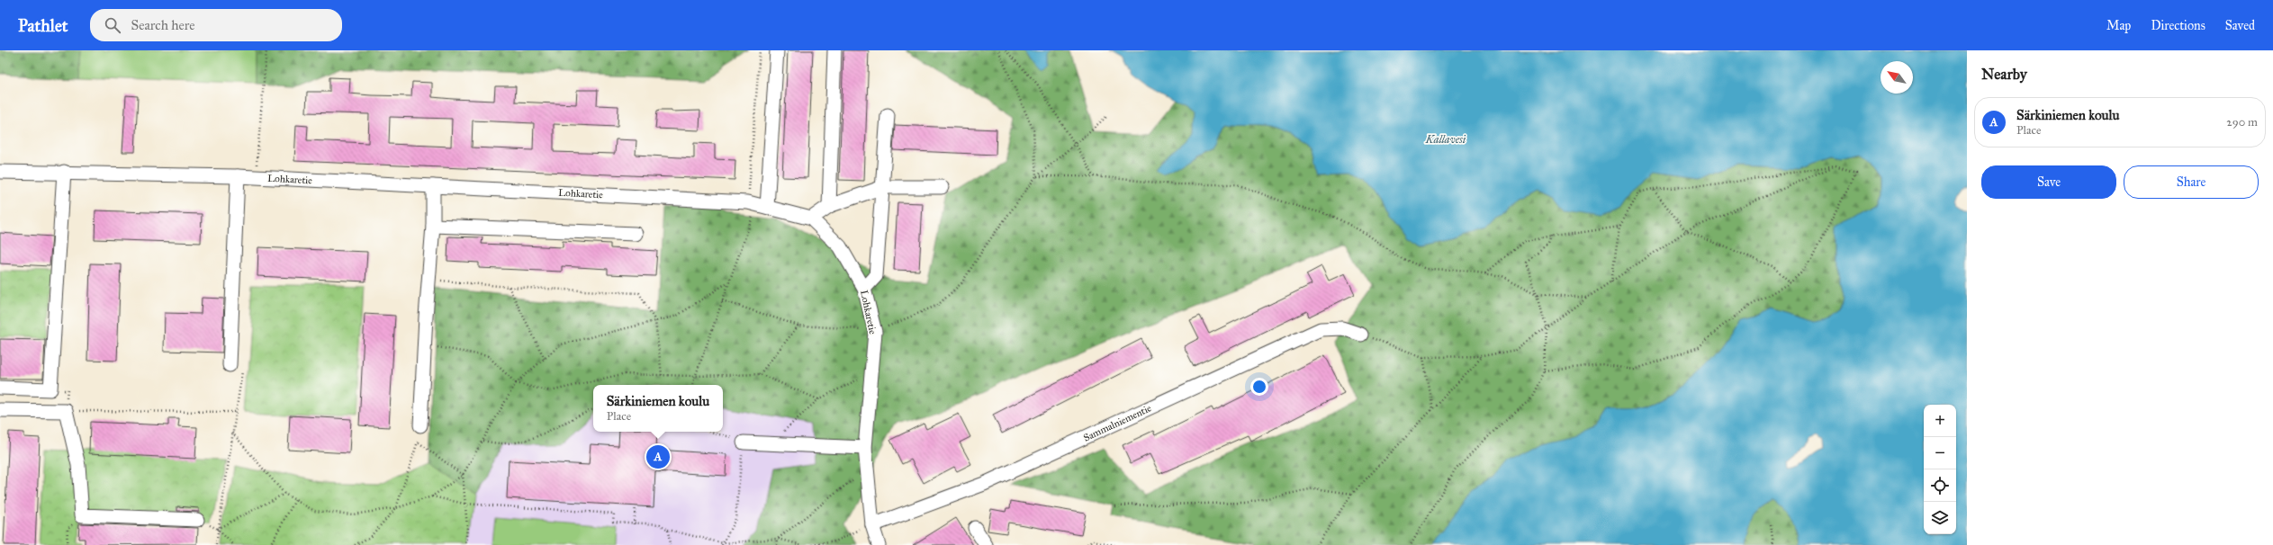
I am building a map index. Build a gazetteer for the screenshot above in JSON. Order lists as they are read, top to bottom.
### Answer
{
  "streets": {
    "street": ["Lohkaretie", "Sammalniementie"]
  },
  "crossings": [
    ["Lohkaretie", "Sammalniementie"]
  ],
  "water": ["Kallavesi"],
  "north": "top left",
  "page": {
    "header": "Pathlet",
    "search": "Search here",
    "nav": ["Map", "Directions", "Saved"],
    "heading": "Nearby",
    "list": [
      {
        "mark": "A",
        "name": "Särkiniemen koulu",
        "note": "Place",
        "value": "290 m"
      }
    ],
    "buttons": ["Save", "Share"],
    "popup": ["Särkiniemen koulu", "Place"],
    "map_buttons": ["+", "−"],
    "pins": "A"
  }
}
